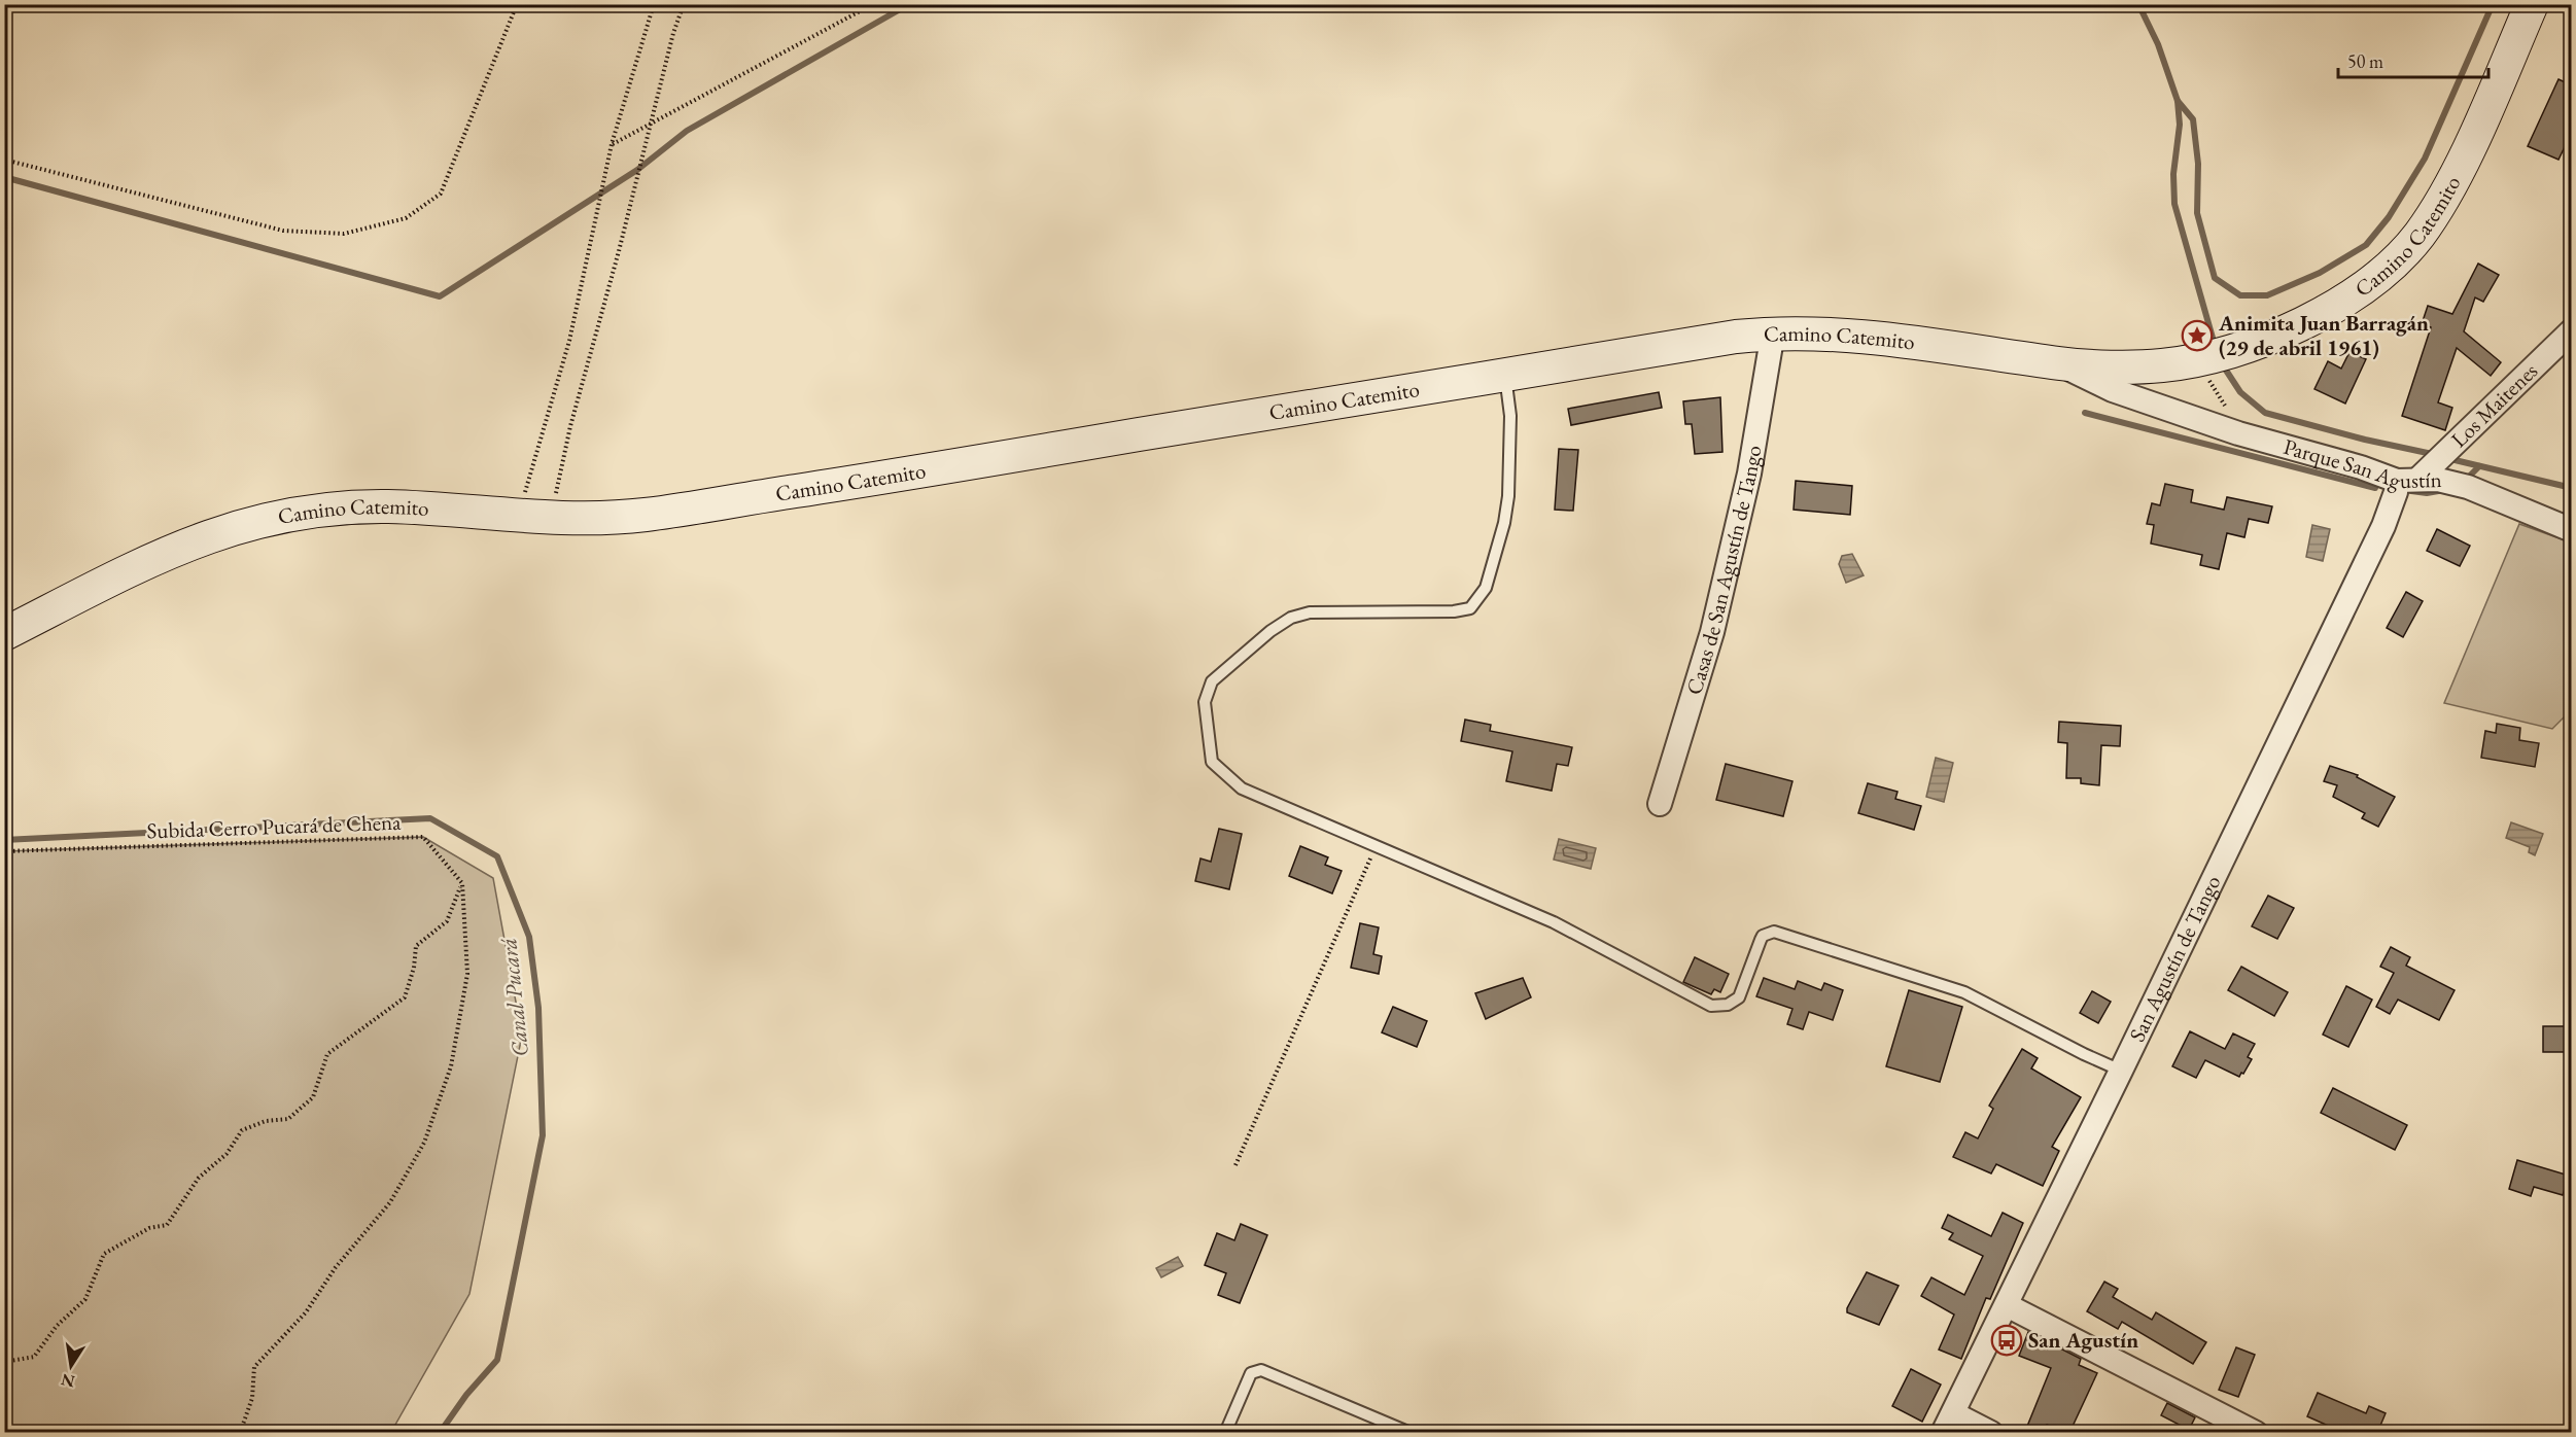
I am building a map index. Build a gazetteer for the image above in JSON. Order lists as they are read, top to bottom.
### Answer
{
  "streets": {
    "main road": ["Camino Catemito"],
    "street": [
      "Los Maitenes",
      "Parque San Agustín",
      "Casas de San Agustín de Tango",
      "San Agustín de Tango"
    ],
    "path": ["Subida Cerro Pucará de Chena"]
  },
  "crossings": [
    ["Camino Catemito", "Parque San Agustín"],
    ["Camino Catemito", "Casas de San Agustín de Tango"],
    ["Los Maitenes", "Parque San Agustín"],
    ["Los Maitenes", "San Agustín de Tango"],
    ["Parque San Agustín", "San Agustín de Tango"]
  ],
  "water": ["Canal Pucará"],
  "places": {
    "place": ["Animita Juan Barragán (29 de abril 1961)"],
    "bus stop": ["San Agustín"]
  },
  "scale_bar": "50 m",
  "north": "bottom"
}
